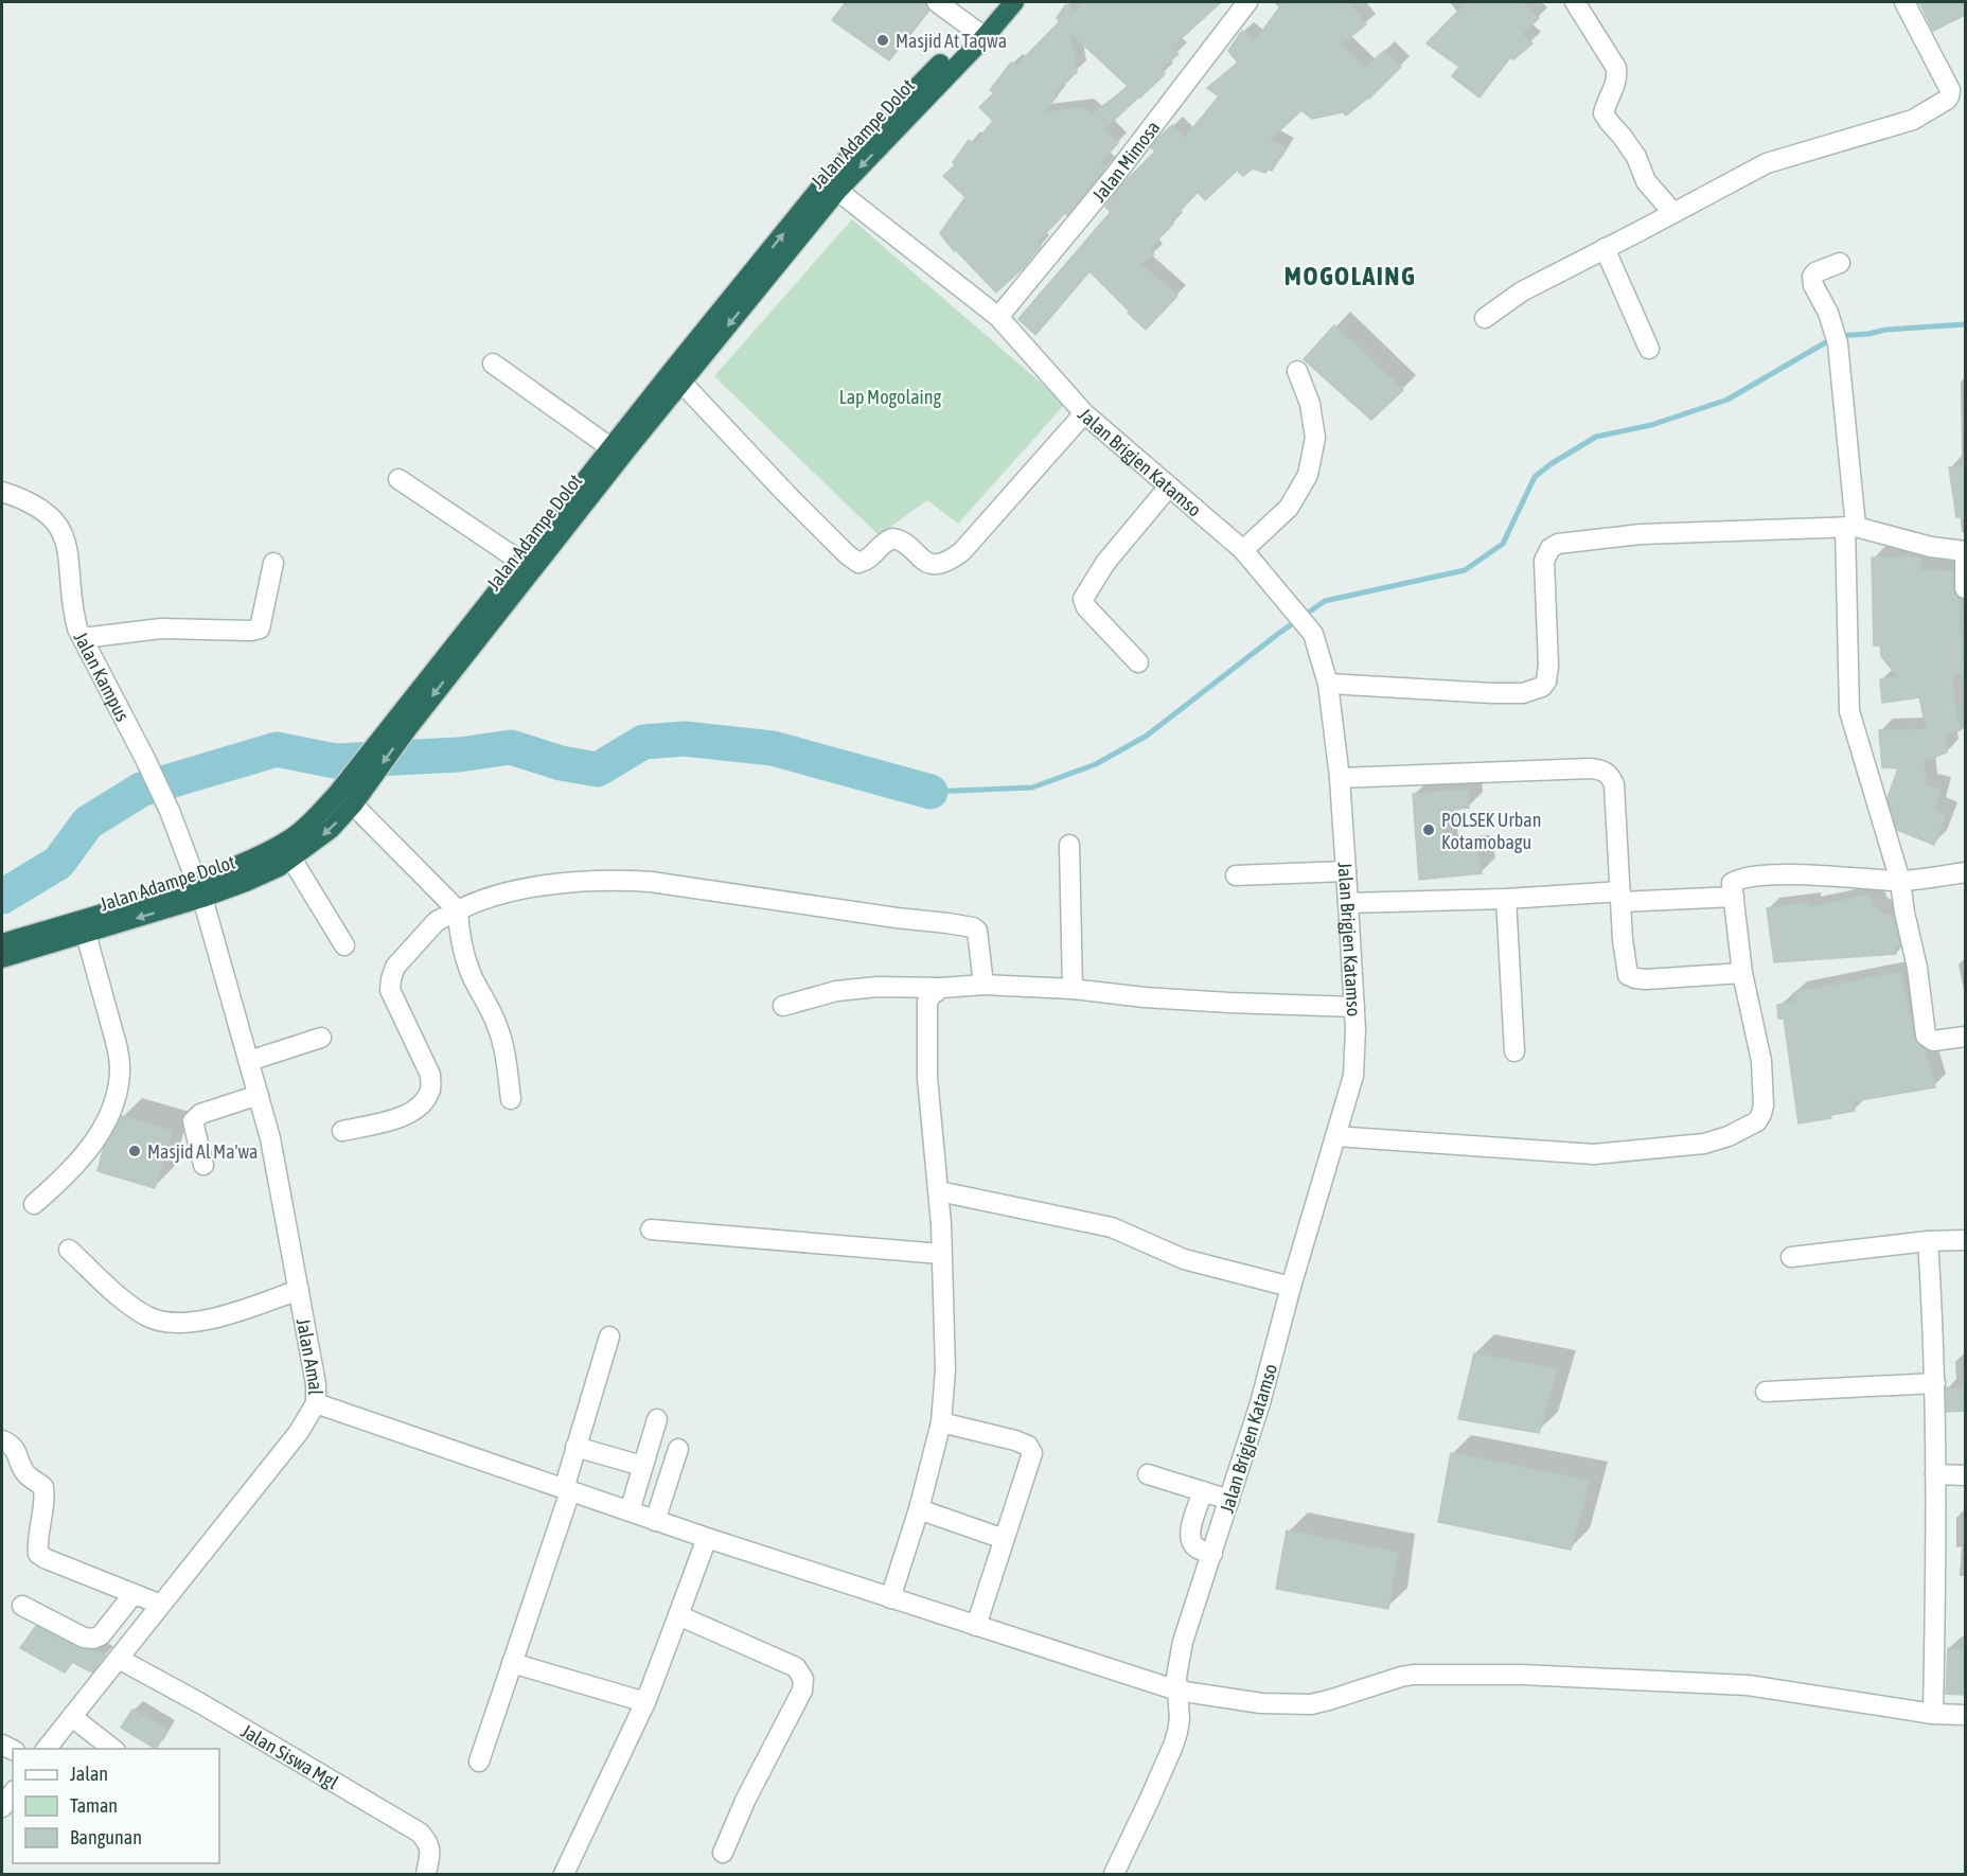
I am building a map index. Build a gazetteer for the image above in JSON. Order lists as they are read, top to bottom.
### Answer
{
  "streets": {
    "highway": ["Jalan Adampe Dolot"],
    "street": [
      "Jalan Mimosa",
      "Jalan Brigjen Katamso",
      "Jalan Kampus",
      "Jalan Amal",
      "Jalan Siswa Mgl"
    ]
  },
  "crossings": [
    ["Jalan Adampe Dolot", "Jalan Brigjen Katamso"],
    ["Jalan Adampe Dolot", "Jalan Kampus"],
    ["Jalan Adampe Dolot", "Jalan Amal"],
    ["Jalan Mimosa", "Jalan Brigjen Katamso"],
    ["Jalan Kampus", "Jalan Amal"],
    ["Jalan Amal", "Jalan Siswa Mgl"]
  ],
  "districts": ["MOGOLAING"],
  "parks": ["Lap Mogolaing"],
  "places": ["Masjid At Taqwa", "POLSEK Urban Kotamobagu", "Masjid Al Ma'wa"],
  "legend": ["Jalan", "Taman", "Bangunan"]
}
